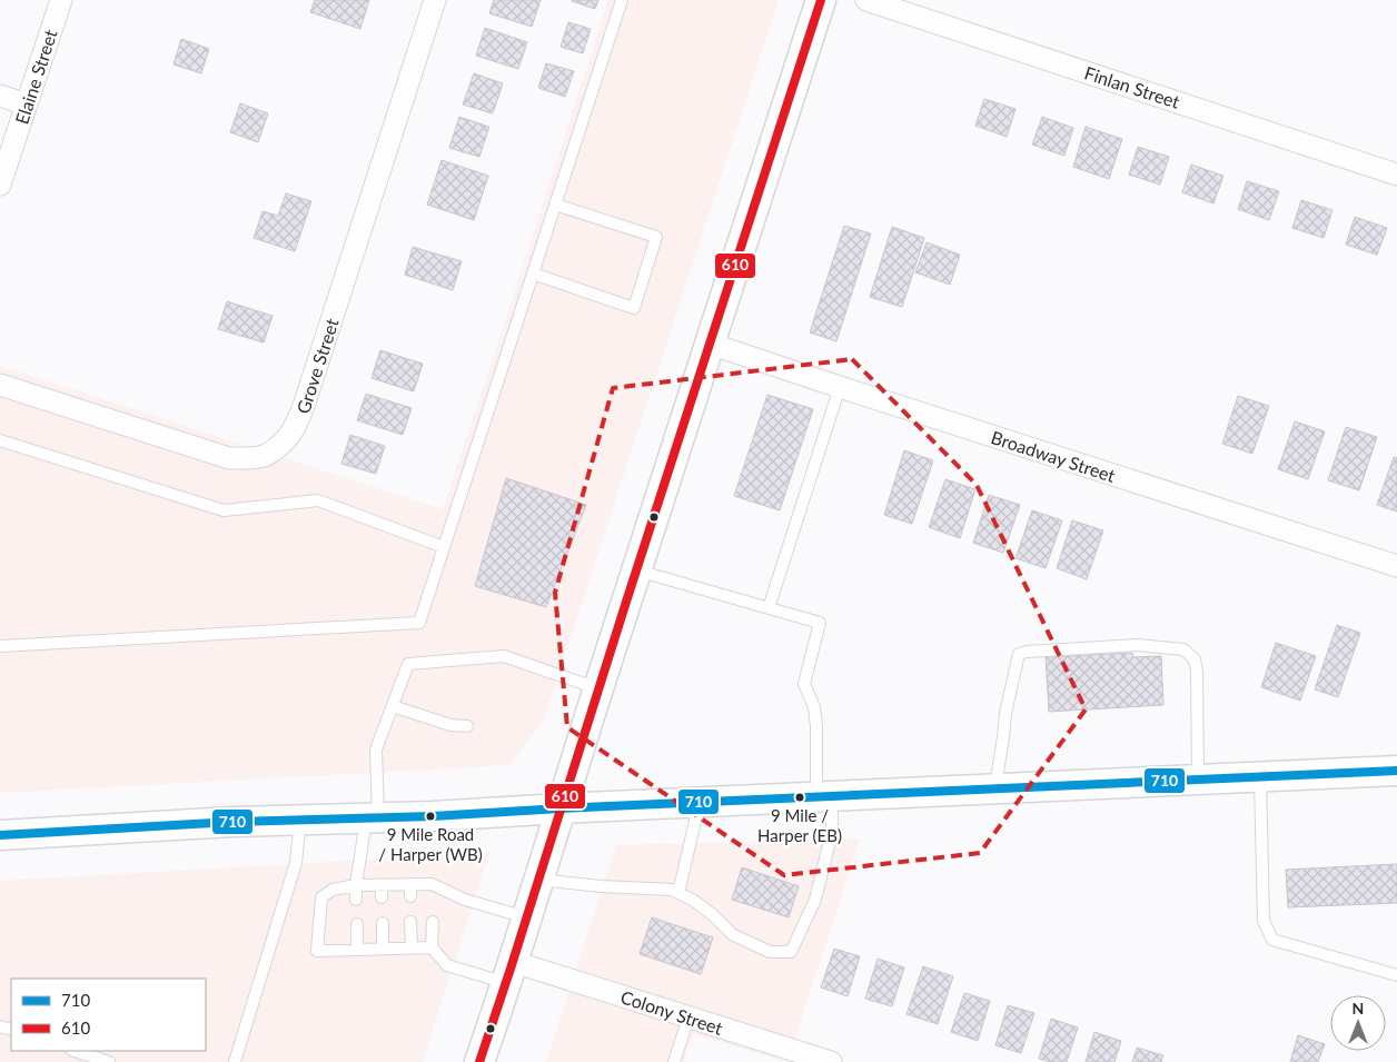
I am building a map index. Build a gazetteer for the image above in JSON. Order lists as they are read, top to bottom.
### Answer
{
  "streets": {
    "street": [
      "Elaine Street",
      "Finlan Street",
      "Grove Street",
      "Broadway Street",
      "Colony Street"
    ]
  },
  "places": ["9 Mile / Harper (EB)", "9 Mile Road / Harper (WB)"],
  "lines": ["transit line 610", "transit line 710"],
  "legend": ["710", "610"],
  "north": "top"
}
